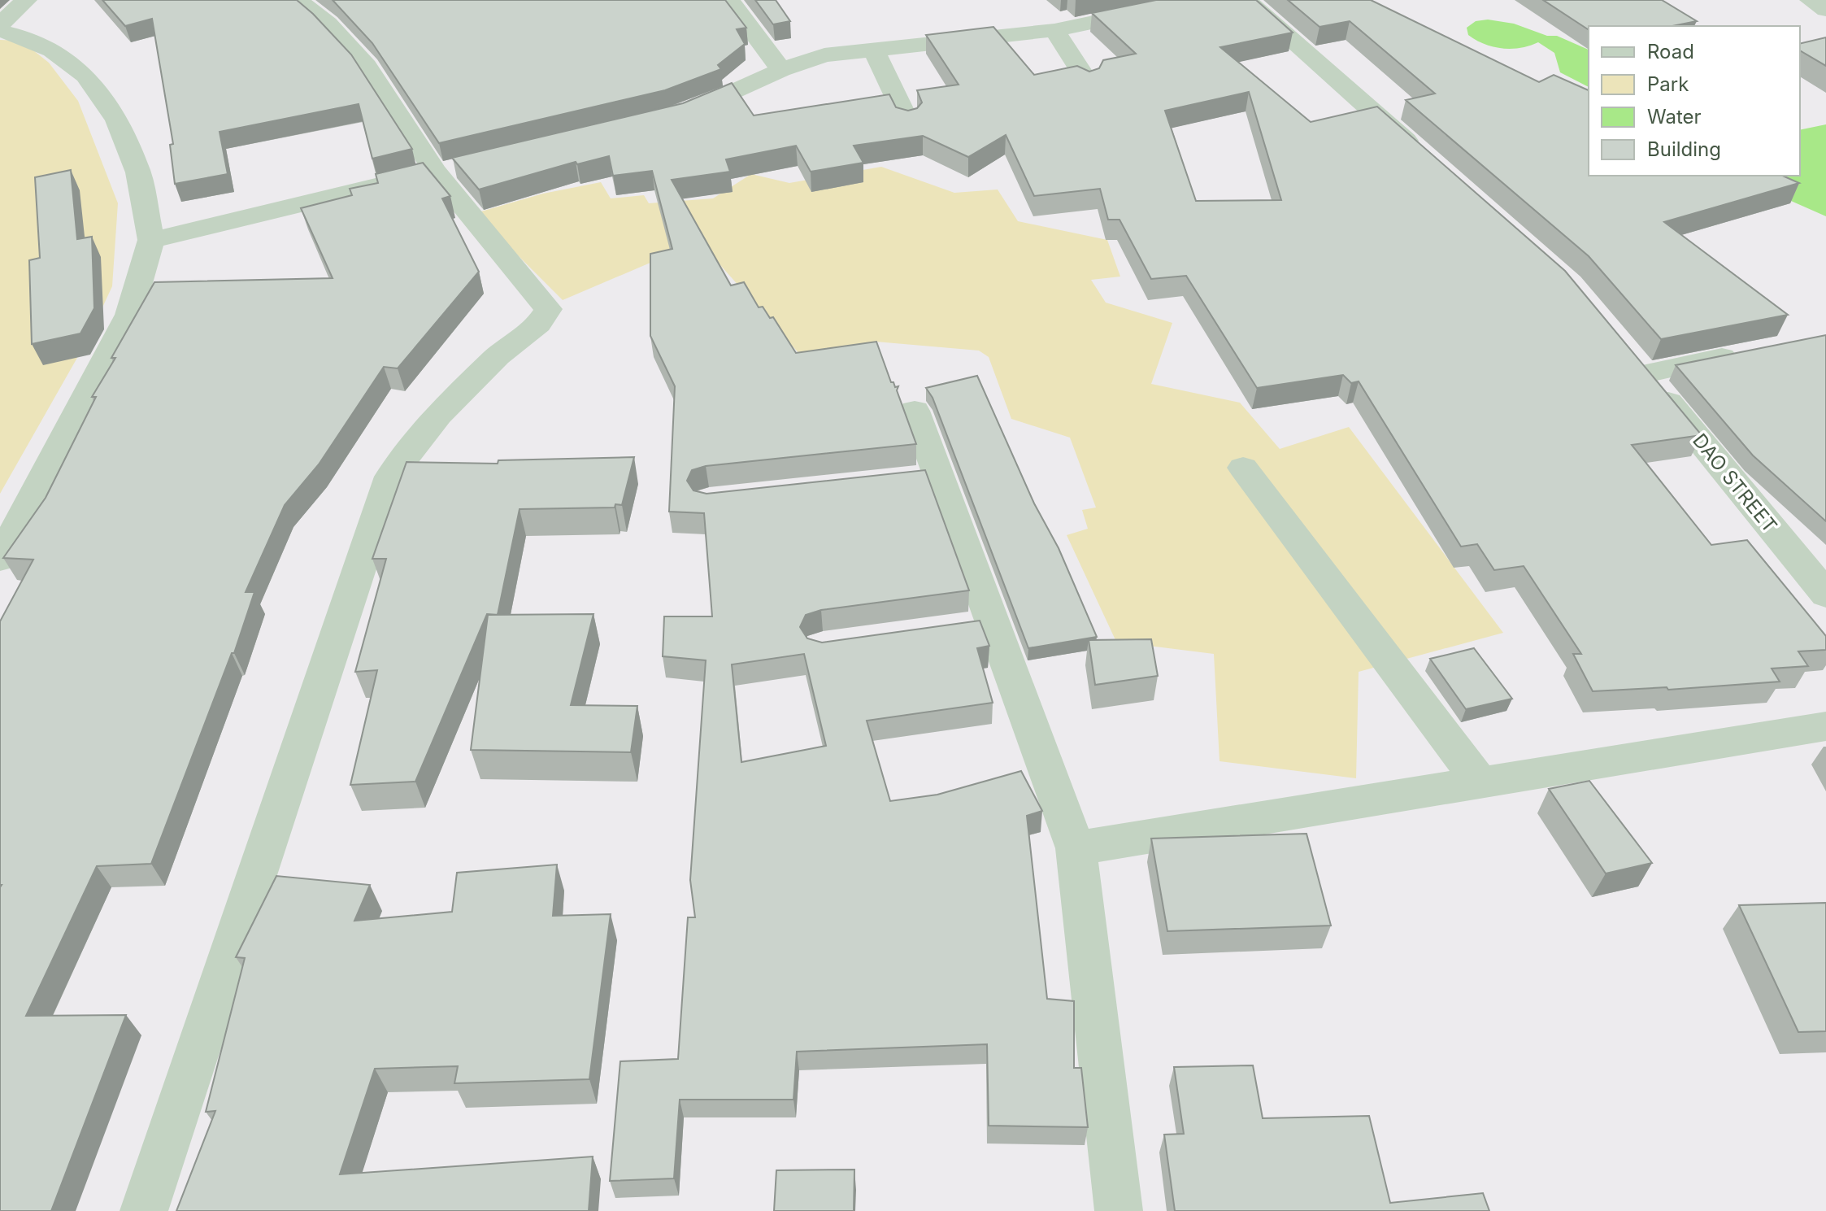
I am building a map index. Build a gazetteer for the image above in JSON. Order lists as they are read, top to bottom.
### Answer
{
  "streets": {
    "street": ["DAO STREET"]
  },
  "legend": [
    "Road",
    "Park",
    "Water",
    "Building"
  ]
}
